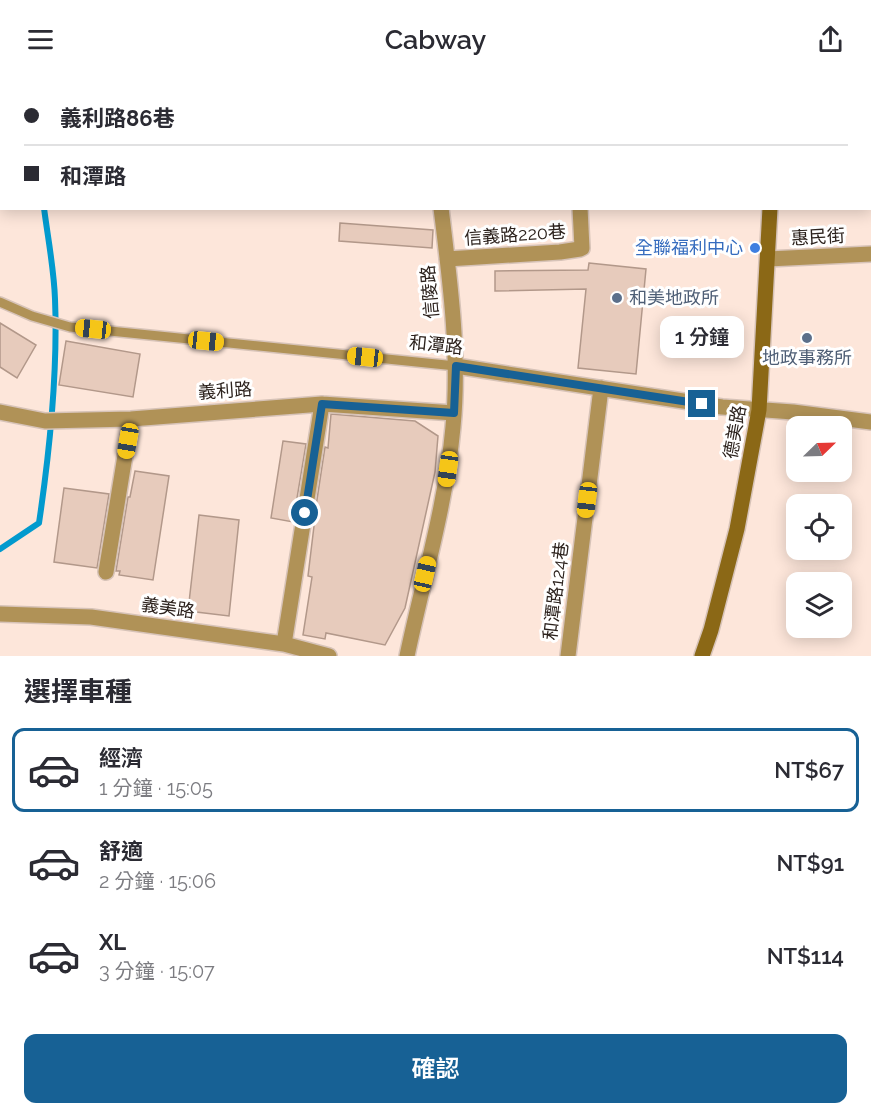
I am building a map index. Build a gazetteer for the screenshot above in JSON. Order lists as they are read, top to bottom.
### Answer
{
  "streets": {
    "main road": ["德美路"],
    "street": [
      "信義路220巷",
      "惠民街",
      "信陵路",
      "和潭路",
      "義利路",
      "和潭路124巷",
      "義美路"
    ]
  },
  "crossings": [
    ["信義路220巷", "信陵路"],
    ["惠民街", "德美路"],
    ["信陵路", "和潭路"],
    ["信陵路", "義利路"],
    ["和潭路", "德美路"],
    ["和潭路", "和潭路124巷"]
  ],
  "places": ["全聯福利中心", "和美地政所", "地政事務所"],
  "north": "top right",
  "page": {
    "header": "Cabway",
    "banner": ["義利路86巷", "和潭路"],
    "bubble": "1 分鐘",
    "heading": "選擇車種",
    "list": [
      {
        "name": "經濟",
        "note": "1 分鐘 · 15:05",
        "value": "NT$67"
      },
      {
        "name": "舒適",
        "note": "2 分鐘 · 15:06",
        "value": "NT$91"
      },
      {
        "name": "XL",
        "note": "3 分鐘 · 15:07",
        "value": "NT$114"
      }
    ],
    "buttons": "確認"
  }
}
